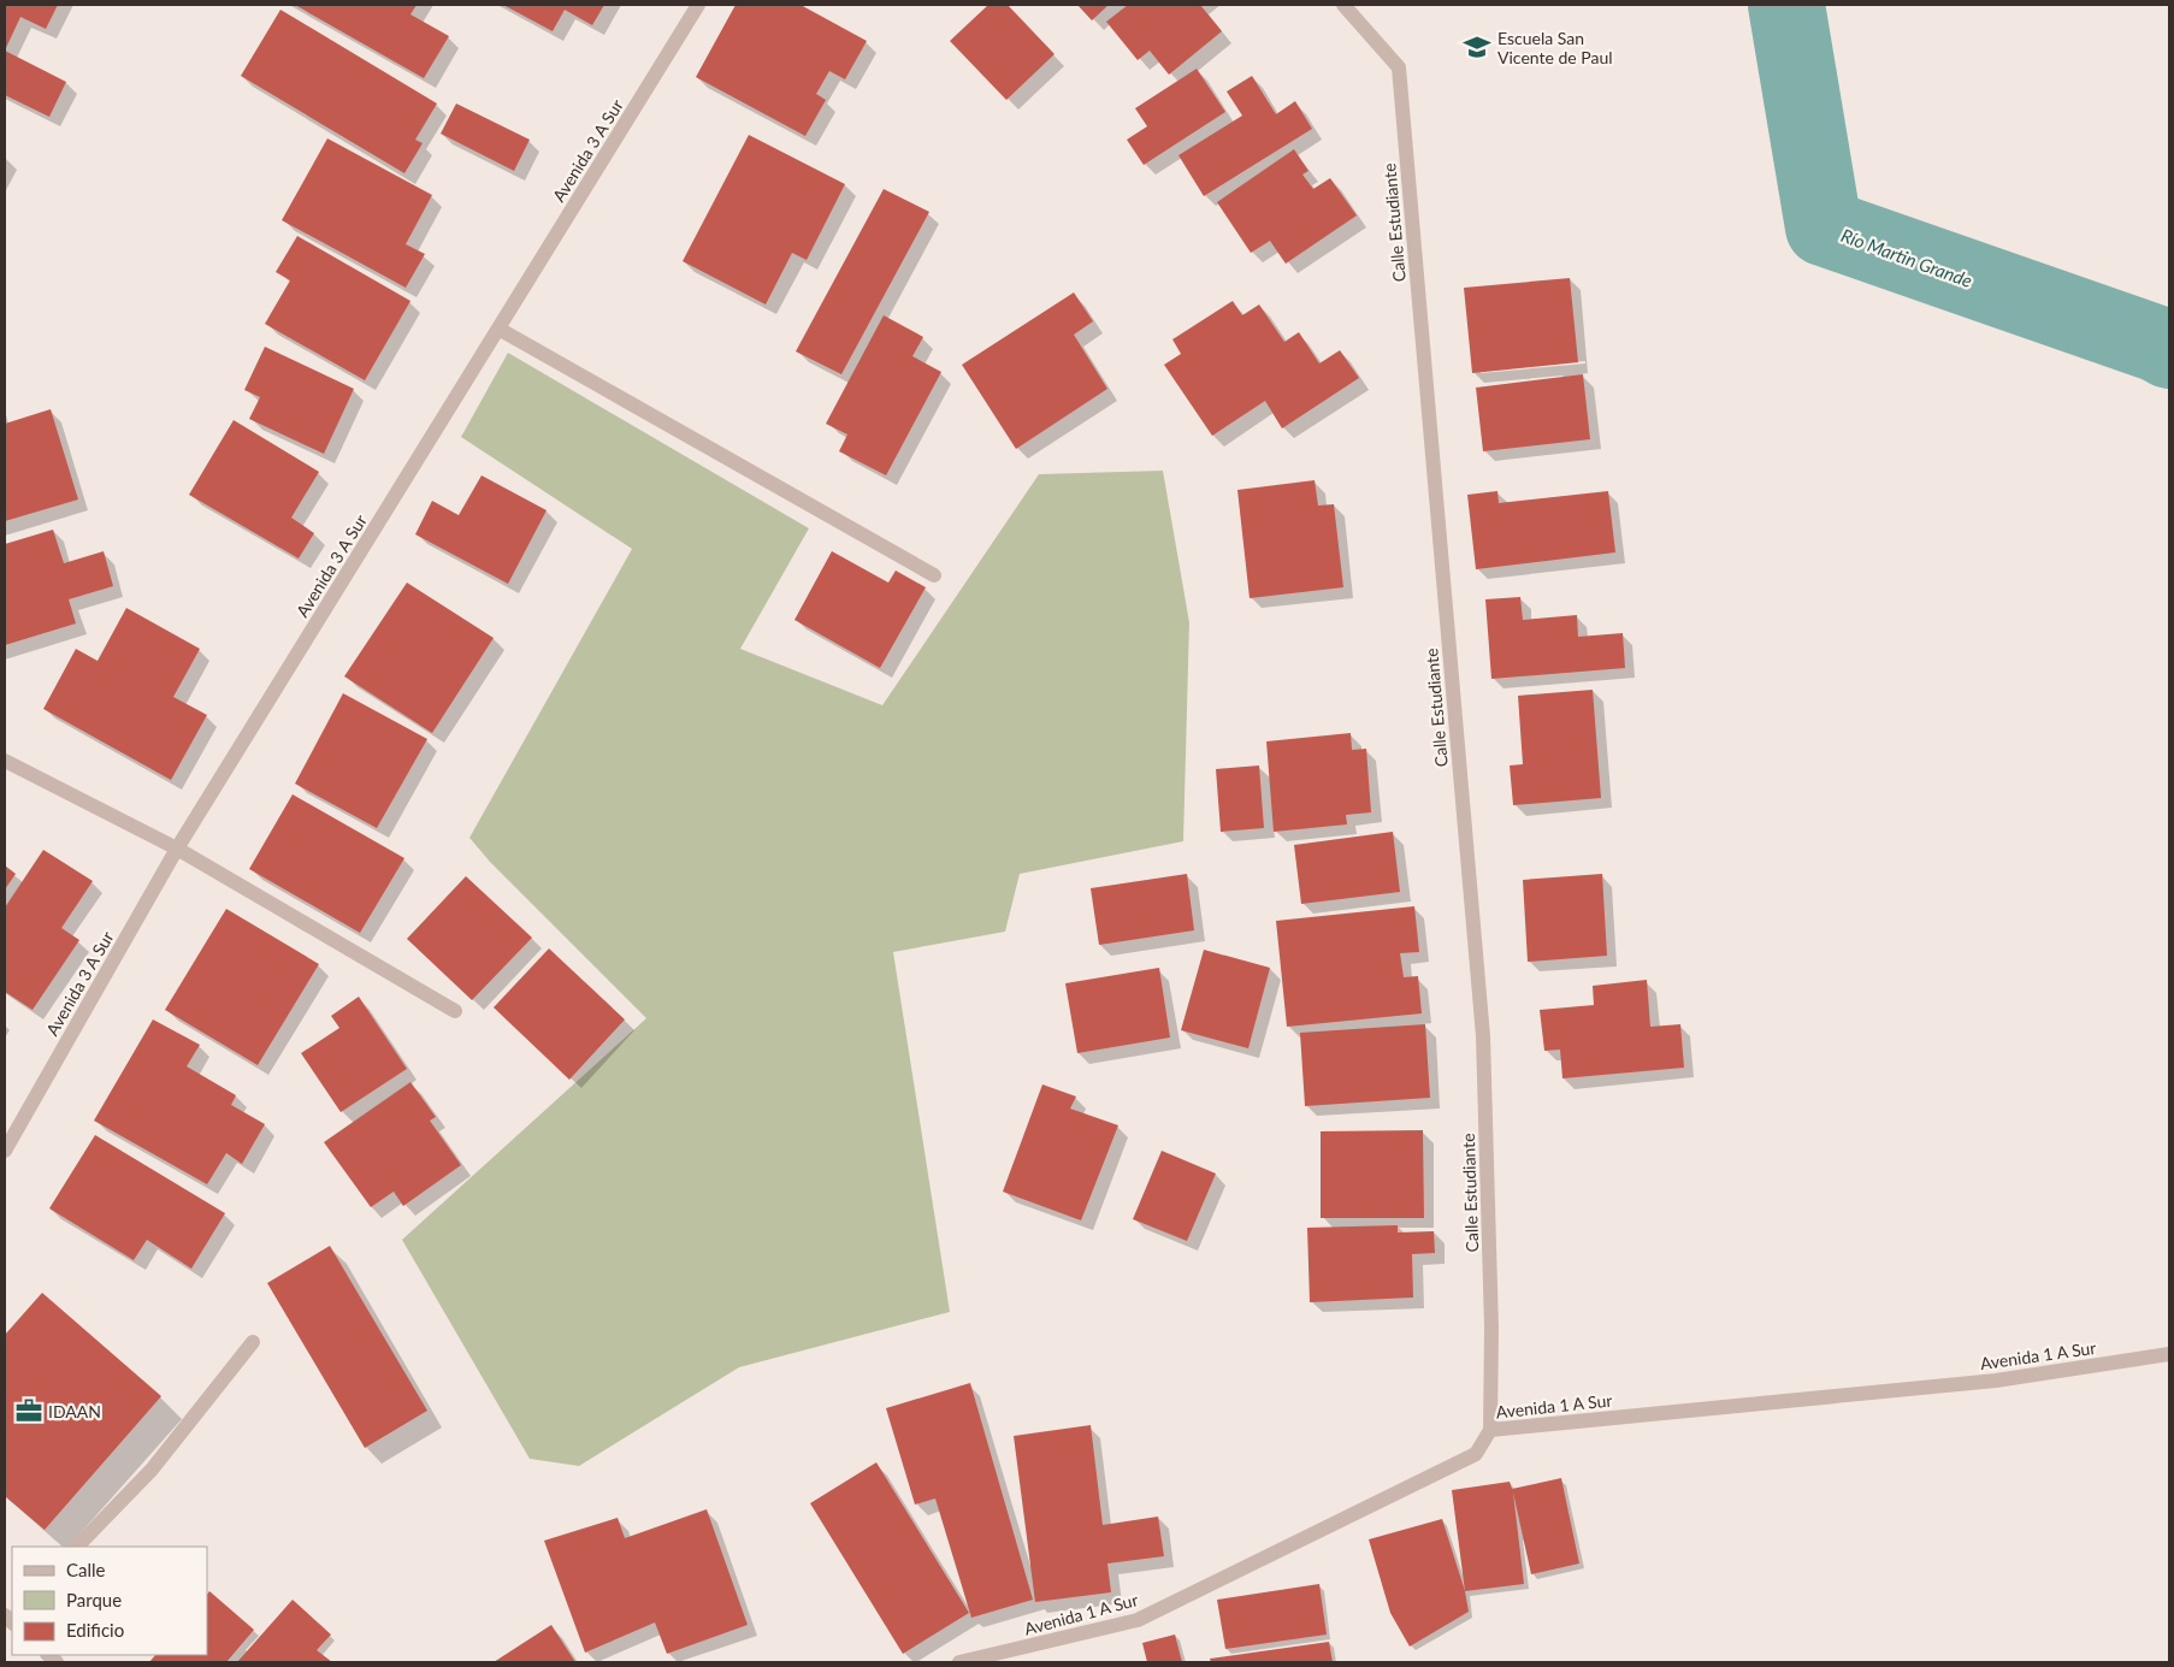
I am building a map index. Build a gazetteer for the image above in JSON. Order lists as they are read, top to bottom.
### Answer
{
  "streets": {
    "street": ["Avenida 3 A Sur", "Calle Estudiante", "Avenida 1 A Sur"]
  },
  "crossings": [
    ["Calle Estudiante", "Avenida 1 A Sur"]
  ],
  "water": ["Río Martin Grande"],
  "places": {
    "school or university": ["Escuela San Vicente de Paul"],
    "office": ["IDAAN"]
  },
  "legend": ["Calle", "Parque", "Edificio"]
}
